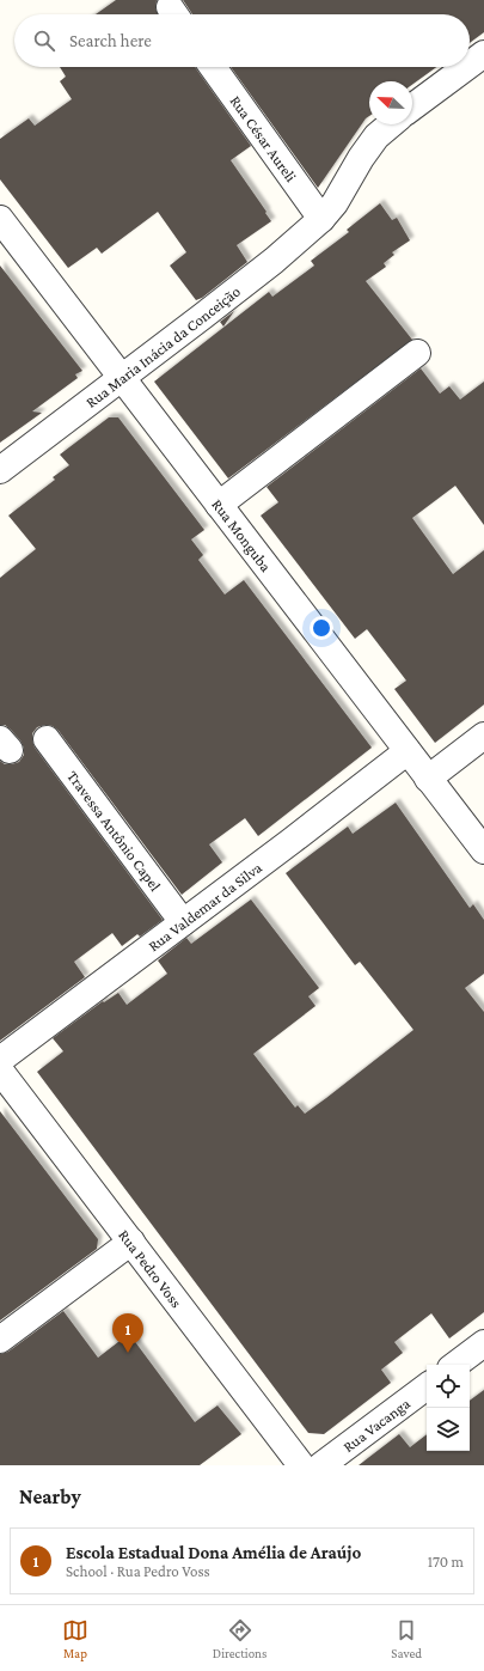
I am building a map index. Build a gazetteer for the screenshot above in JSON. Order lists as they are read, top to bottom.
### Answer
{
  "streets": {
    "street": [
      "Rua César Aureli",
      "Rua Maria Inácia da Conceição",
      "Rua Monguba",
      "Travessa Antônio Capel",
      "Rua Valdemar da Silva",
      "Rua Pedro Voss",
      "Rua Vacanga"
    ]
  },
  "crossings": [
    ["Rua César Aureli", "Rua Maria Inácia da Conceição"],
    ["Rua Maria Inácia da Conceição", "Rua Monguba"],
    ["Rua Monguba", "Rua Valdemar da Silva"],
    ["Travessa Antônio Capel", "Rua Valdemar da Silva"]
  ],
  "north": "top left",
  "page": {
    "search": "Search here",
    "pins": "1",
    "heading": "Nearby",
    "list": [
      {
        "mark": "1",
        "name": "Escola Estadual Dona Amélia de Araújo",
        "note": "School · Rua Pedro Voss",
        "value": "170 m"
      }
    ],
    "nav": ["Map", "Directions", "Saved"]
  }
}
